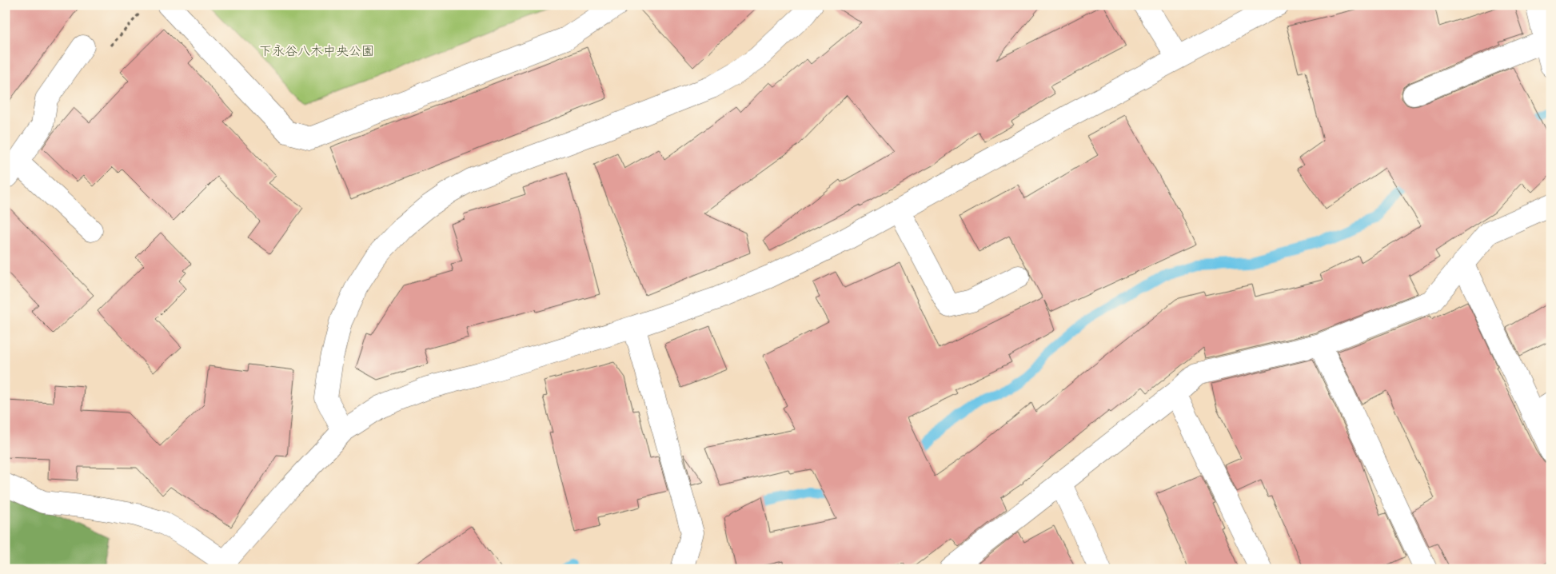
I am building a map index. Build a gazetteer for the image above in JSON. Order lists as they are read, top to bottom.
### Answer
{
  "parks": ["下永谷八木中央公園"]
}
